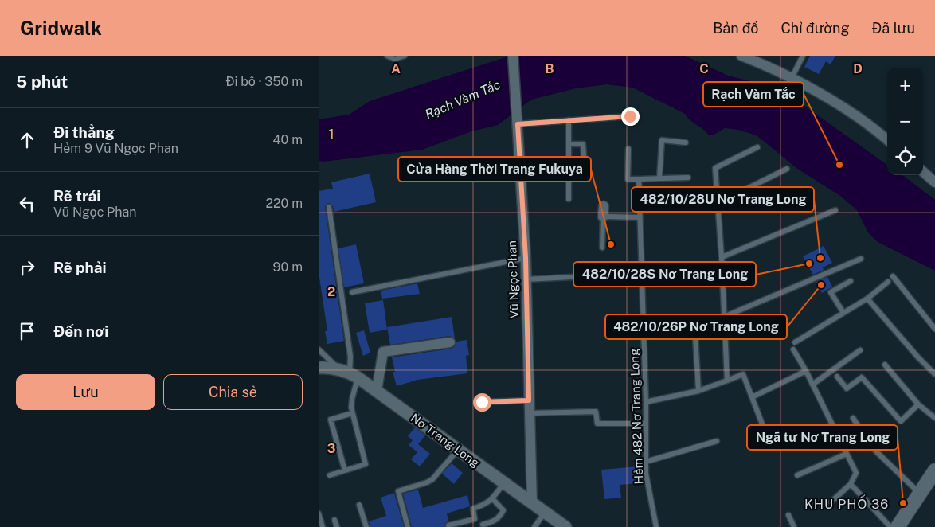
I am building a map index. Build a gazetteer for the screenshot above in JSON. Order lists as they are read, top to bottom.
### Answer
{
  "streets": {
    "street": ["Vũ Ngọc Phan", "Nơ Trang Long"],
    "lane": ["Hẻm 482 Nơ Trang Long"]
  },
  "crossings": [
    ["Vũ Ngọc Phan", "Nơ Trang Long"]
  ],
  "districts": ["KHU PHỐ 36"],
  "water": ["Rạch Vàm Tắc"],
  "places": [
    "Rạch Vàm Tắc",
    "Cửa Hàng Thời Trang Fukuya",
    "482/10/28U Nơ Trang Long",
    "482/10/28S Nơ Trang Long",
    "482/10/26P Nơ Trang Long",
    "Ngã tư Nơ Trang Long"
  ],
  "page": {
    "header": "Gridwalk",
    "nav": ["Bản đồ", "Chỉ đường", "Đã lưu"],
    "heading": ["5 phút", "Đi bộ · 350 m"],
    "map_buttons": ["+", "−"],
    "list": [
      ["Đi thẳng", "Hẻm 9 Vũ Ngọc Phan", "40 m"],
      ["Rẽ trái", "Vũ Ngọc Phan", "220 m"],
      ["Rẽ phải", "90 m"],
      "Đến nơi"
    ],
    "buttons": ["Lưu", "Chia sẻ"]
  },
  "grid": {
    "columns": [
      "A",
      "B",
      "C",
      "D"
    ],
    "rows": ["1", "2", "3"]
  }
}
